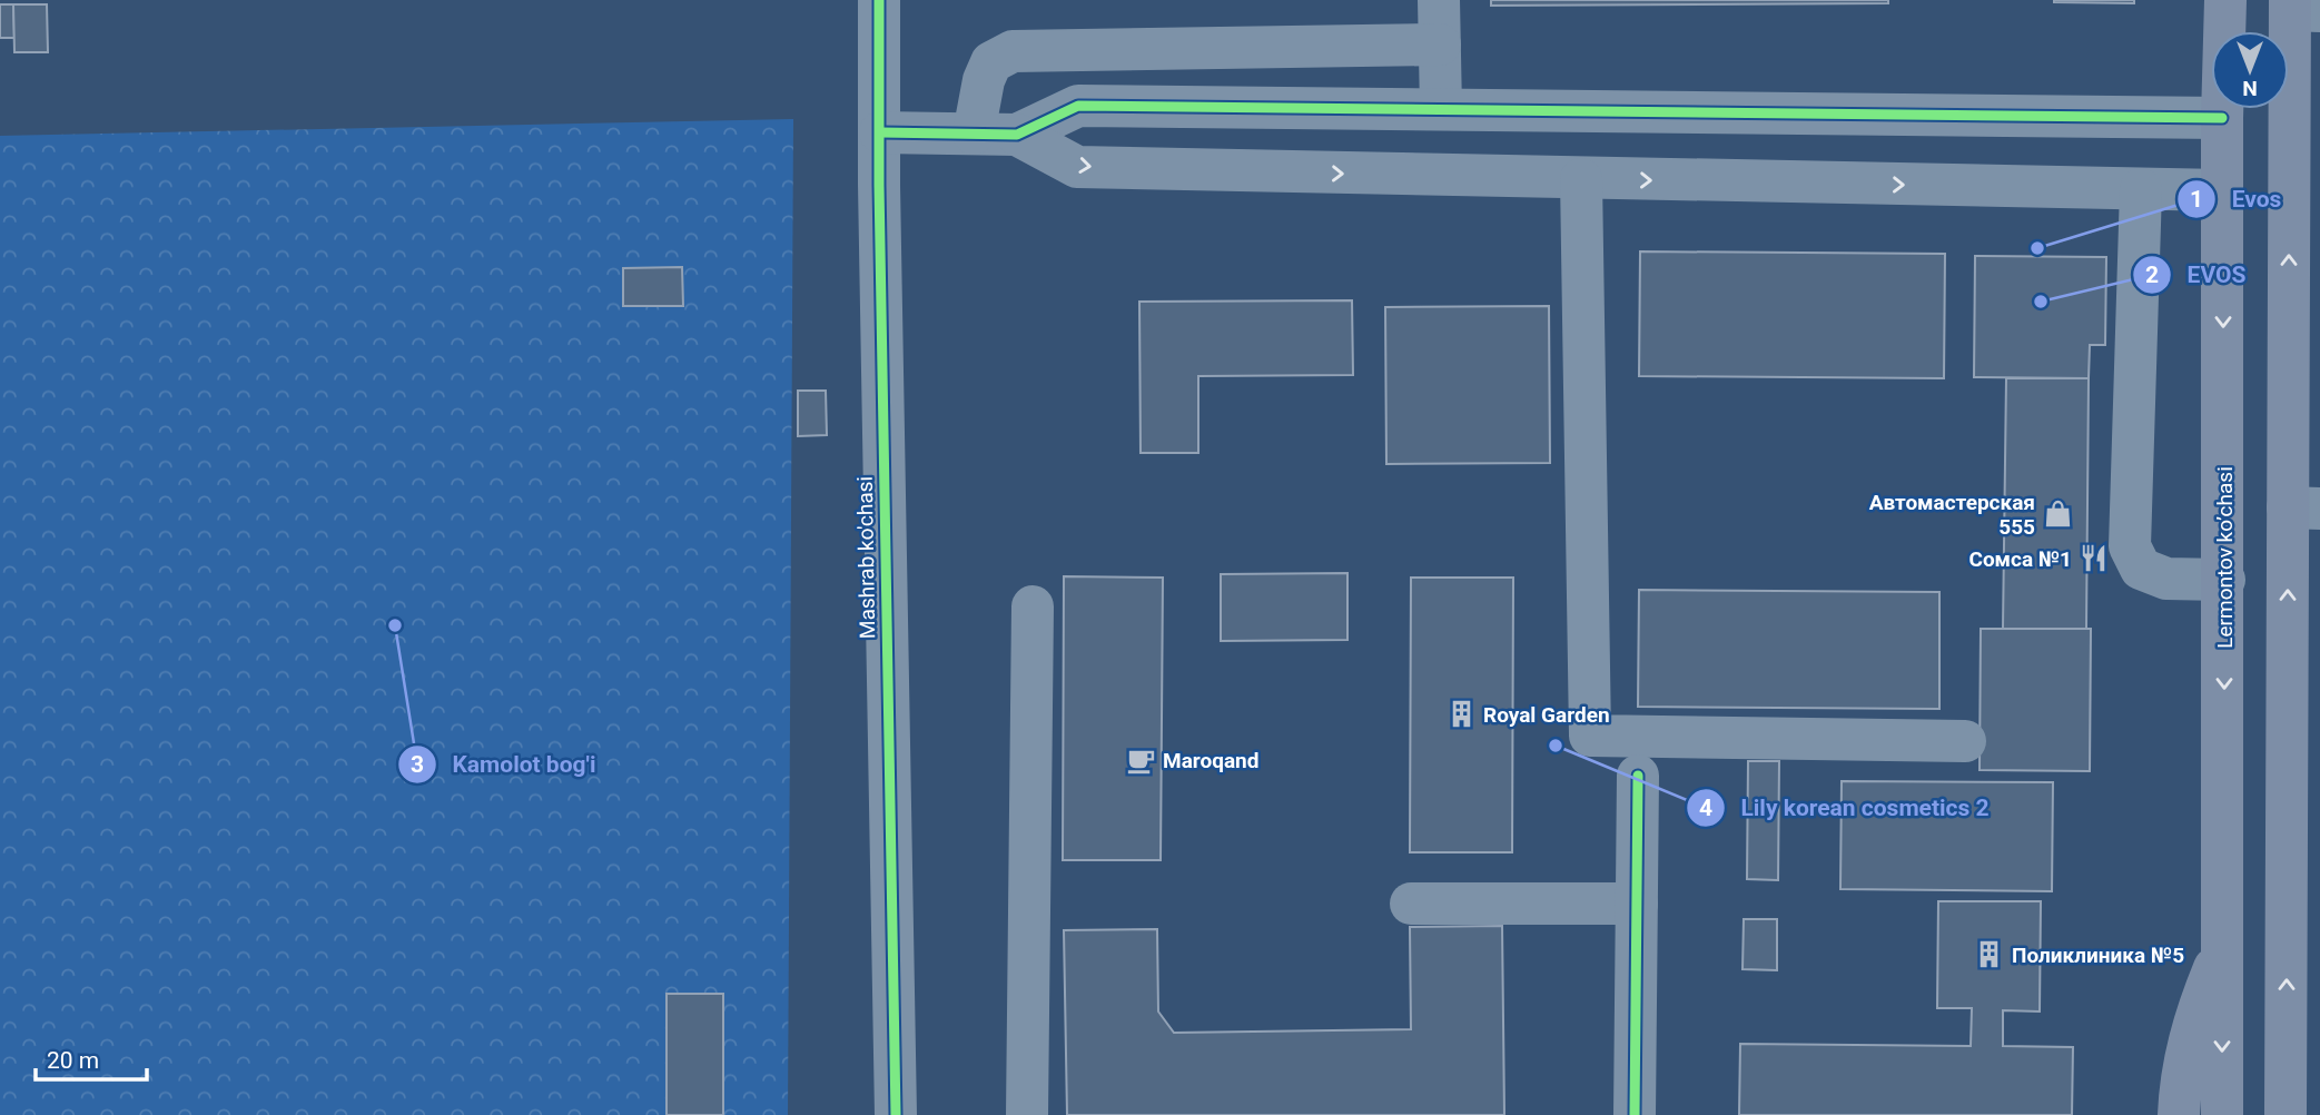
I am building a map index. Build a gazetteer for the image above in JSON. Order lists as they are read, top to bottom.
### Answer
{
  "streets": {
    "main road": ["Lermontov ko’chasi"],
    "street": ["Mashrab ko'chasi"]
  },
  "places": {
    "other": [
      "Evos",
      "EVOS",
      "Kamolot bog'i",
      "Lily korean cosmetics 2"
    ],
    "shop": ["Автомастерская 555"],
    "restaurant": ["Сомса №1"],
    "building": ["Royal Garden", "Поликлиника №5"],
    "cafe": ["Maroqand"]
  },
  "scale_bar": "20 m",
  "north": "bottom"
}
